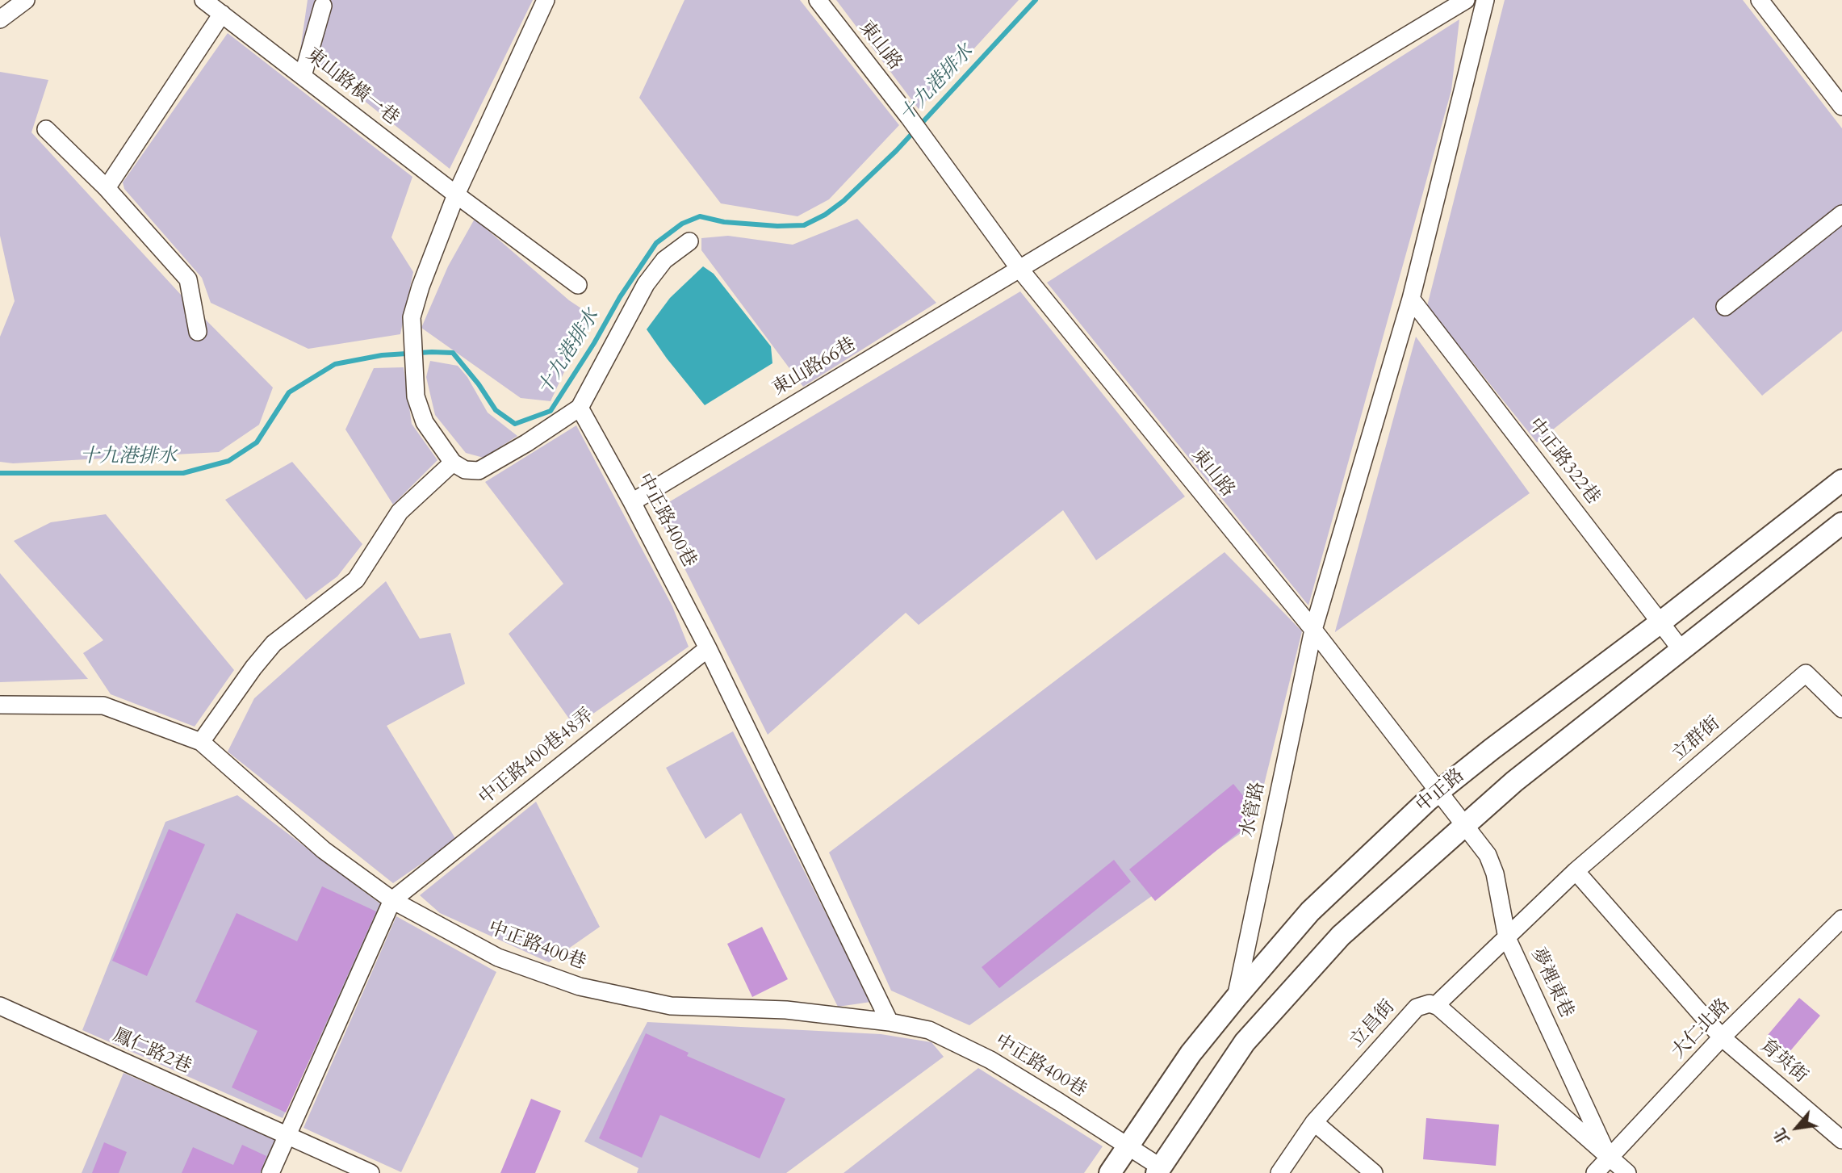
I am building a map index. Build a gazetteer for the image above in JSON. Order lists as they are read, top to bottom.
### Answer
{
  "streets": {
    "main road": ["中正路"],
    "street": [
      "東山路",
      "東山路橫一巷",
      "東山路66巷",
      "中正路322巷",
      "中正路400巷",
      "立群街",
      "中正路400巷48弄",
      "水管路",
      "夢裡東巷",
      "立昌街",
      "大仁北路",
      "鳳仁路2巷",
      "育英街"
    ]
  },
  "crossings": [
    ["東山路", "東山路66巷"],
    ["東山路", "中正路"],
    ["東山路", "水管路"],
    ["東山路", "夢裡東巷"],
    ["東山路66巷", "中正路400巷"],
    ["中正路322巷", "中正路"],
    ["中正路322巷", "水管路"],
    ["中正路400巷", "中正路400巷48弄"],
    ["中正路400巷", "中正路"],
    ["中正路", "水管路"],
    ["夢裡東巷", "大仁北路"],
    ["大仁北路", "育英街"]
  ],
  "water": ["十九港排水"],
  "north": "bottom left"
}
